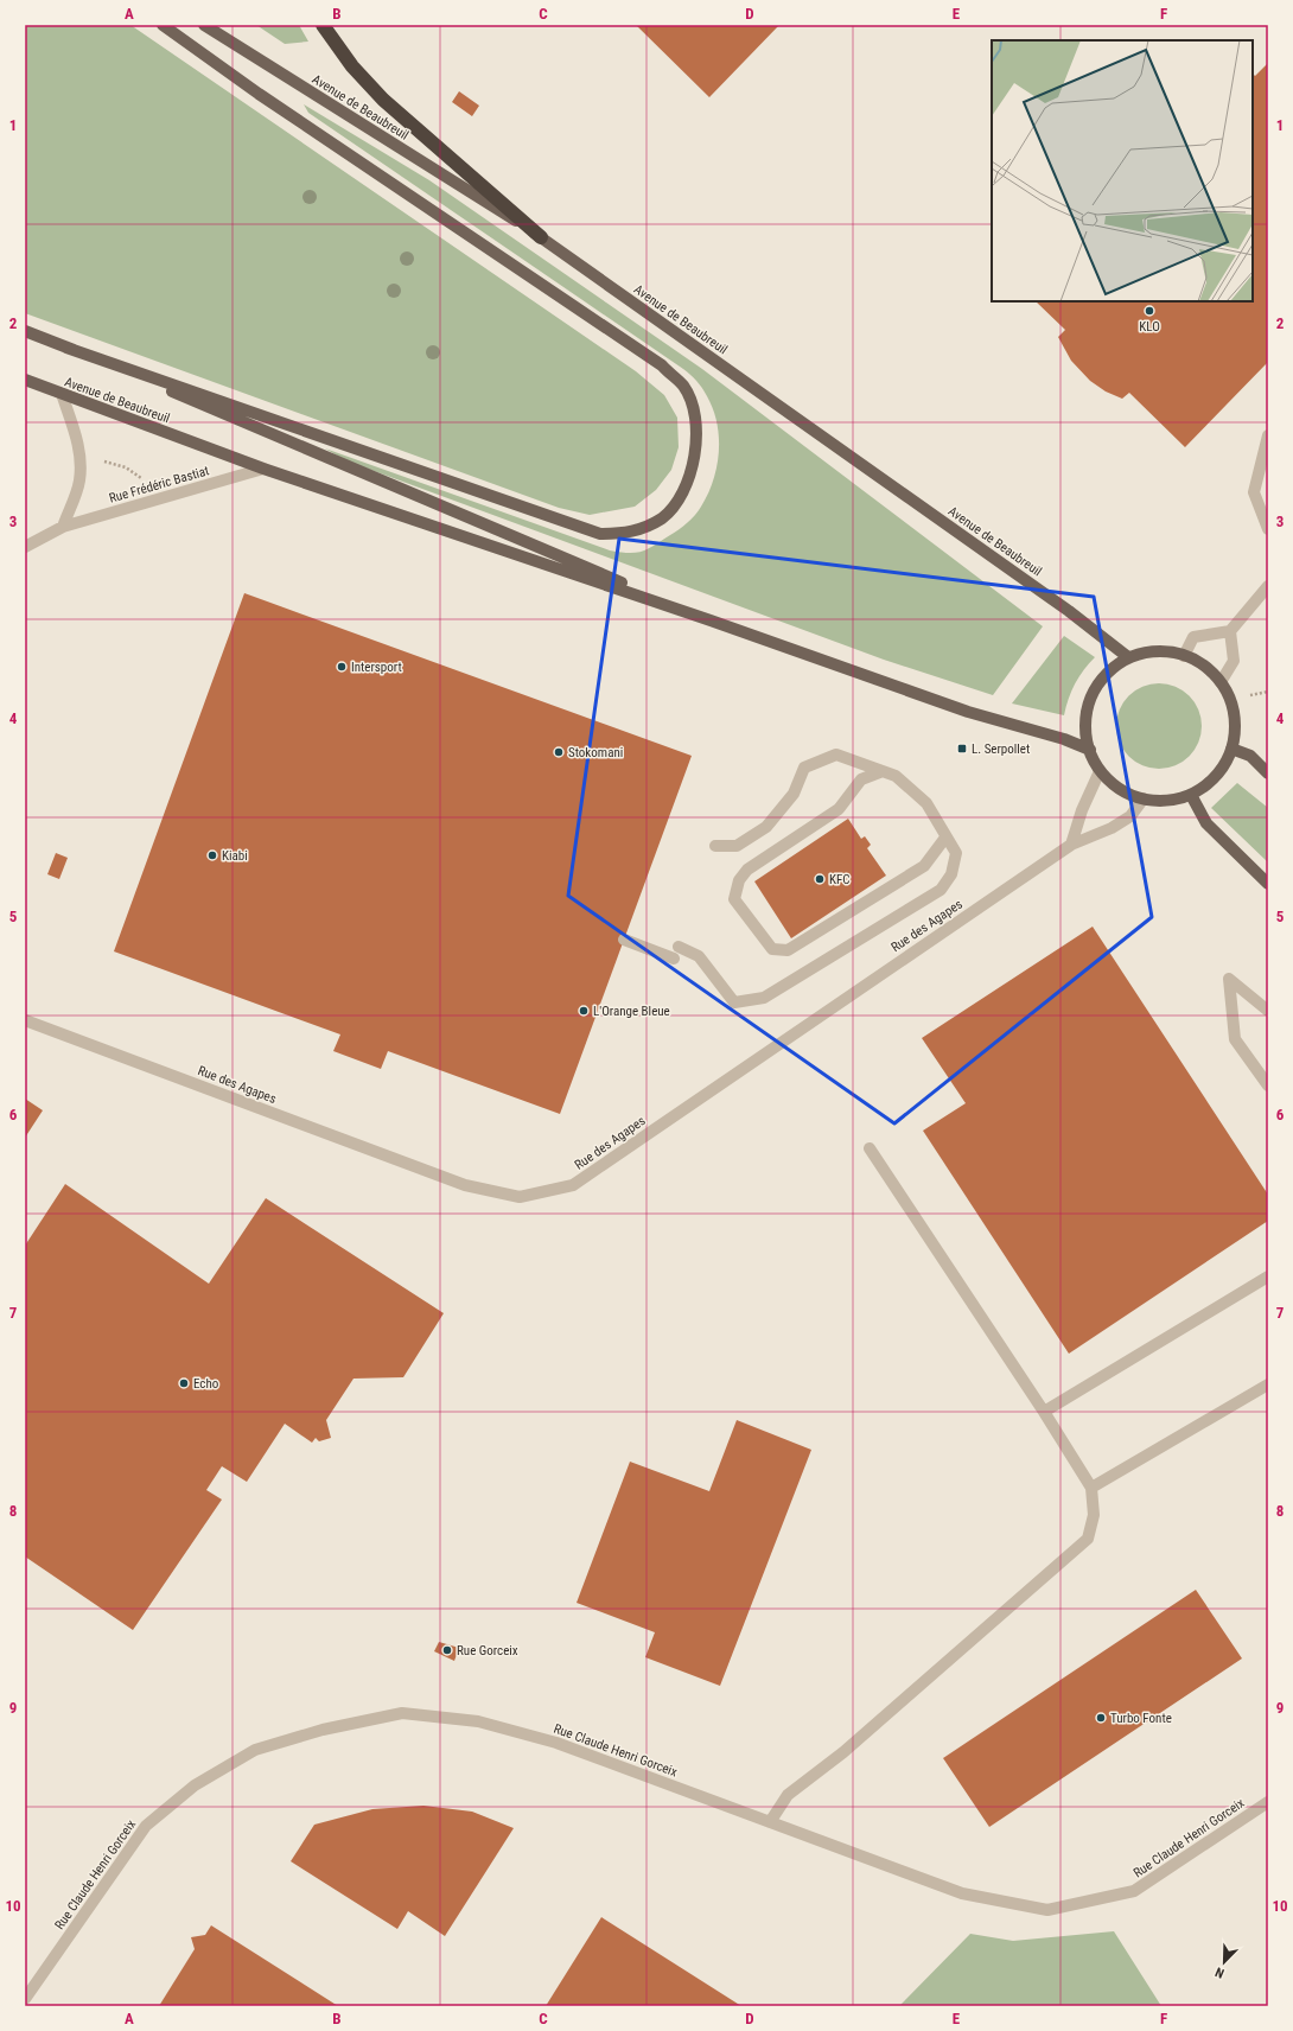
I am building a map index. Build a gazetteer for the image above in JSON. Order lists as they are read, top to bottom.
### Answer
{
  "streets": {
    "main road": ["Avenue de Beaubreuil"],
    "street": ["Rue Frédéric Bastiat", "Rue des Agapes", "Rue Claude Henri Gorceix"]
  },
  "crossings": [
    ["Avenue de Beaubreuil", "Rue Frédéric Bastiat"],
    ["Avenue de Beaubreuil", "Rue des Agapes"]
  ],
  "places": {
    "other": [
      "KLO",
      "Intersport",
      "Stokomani",
      "Kiabi",
      "KFC",
      "L'Orange Bleue",
      "Echo",
      "Rue Gorceix",
      "Turbo Fonte"
    ],
    "transit": ["L. Serpollet"]
  },
  "north": "bottom left",
  "grid": {
    "columns": [
      "A",
      "B",
      "C",
      "D",
      "E",
      "F"
    ],
    "rows": [
      "1",
      "2",
      "3",
      "4",
      "5",
      "6",
      "7",
      "8",
      "9",
      "10"
    ]
  }
}
